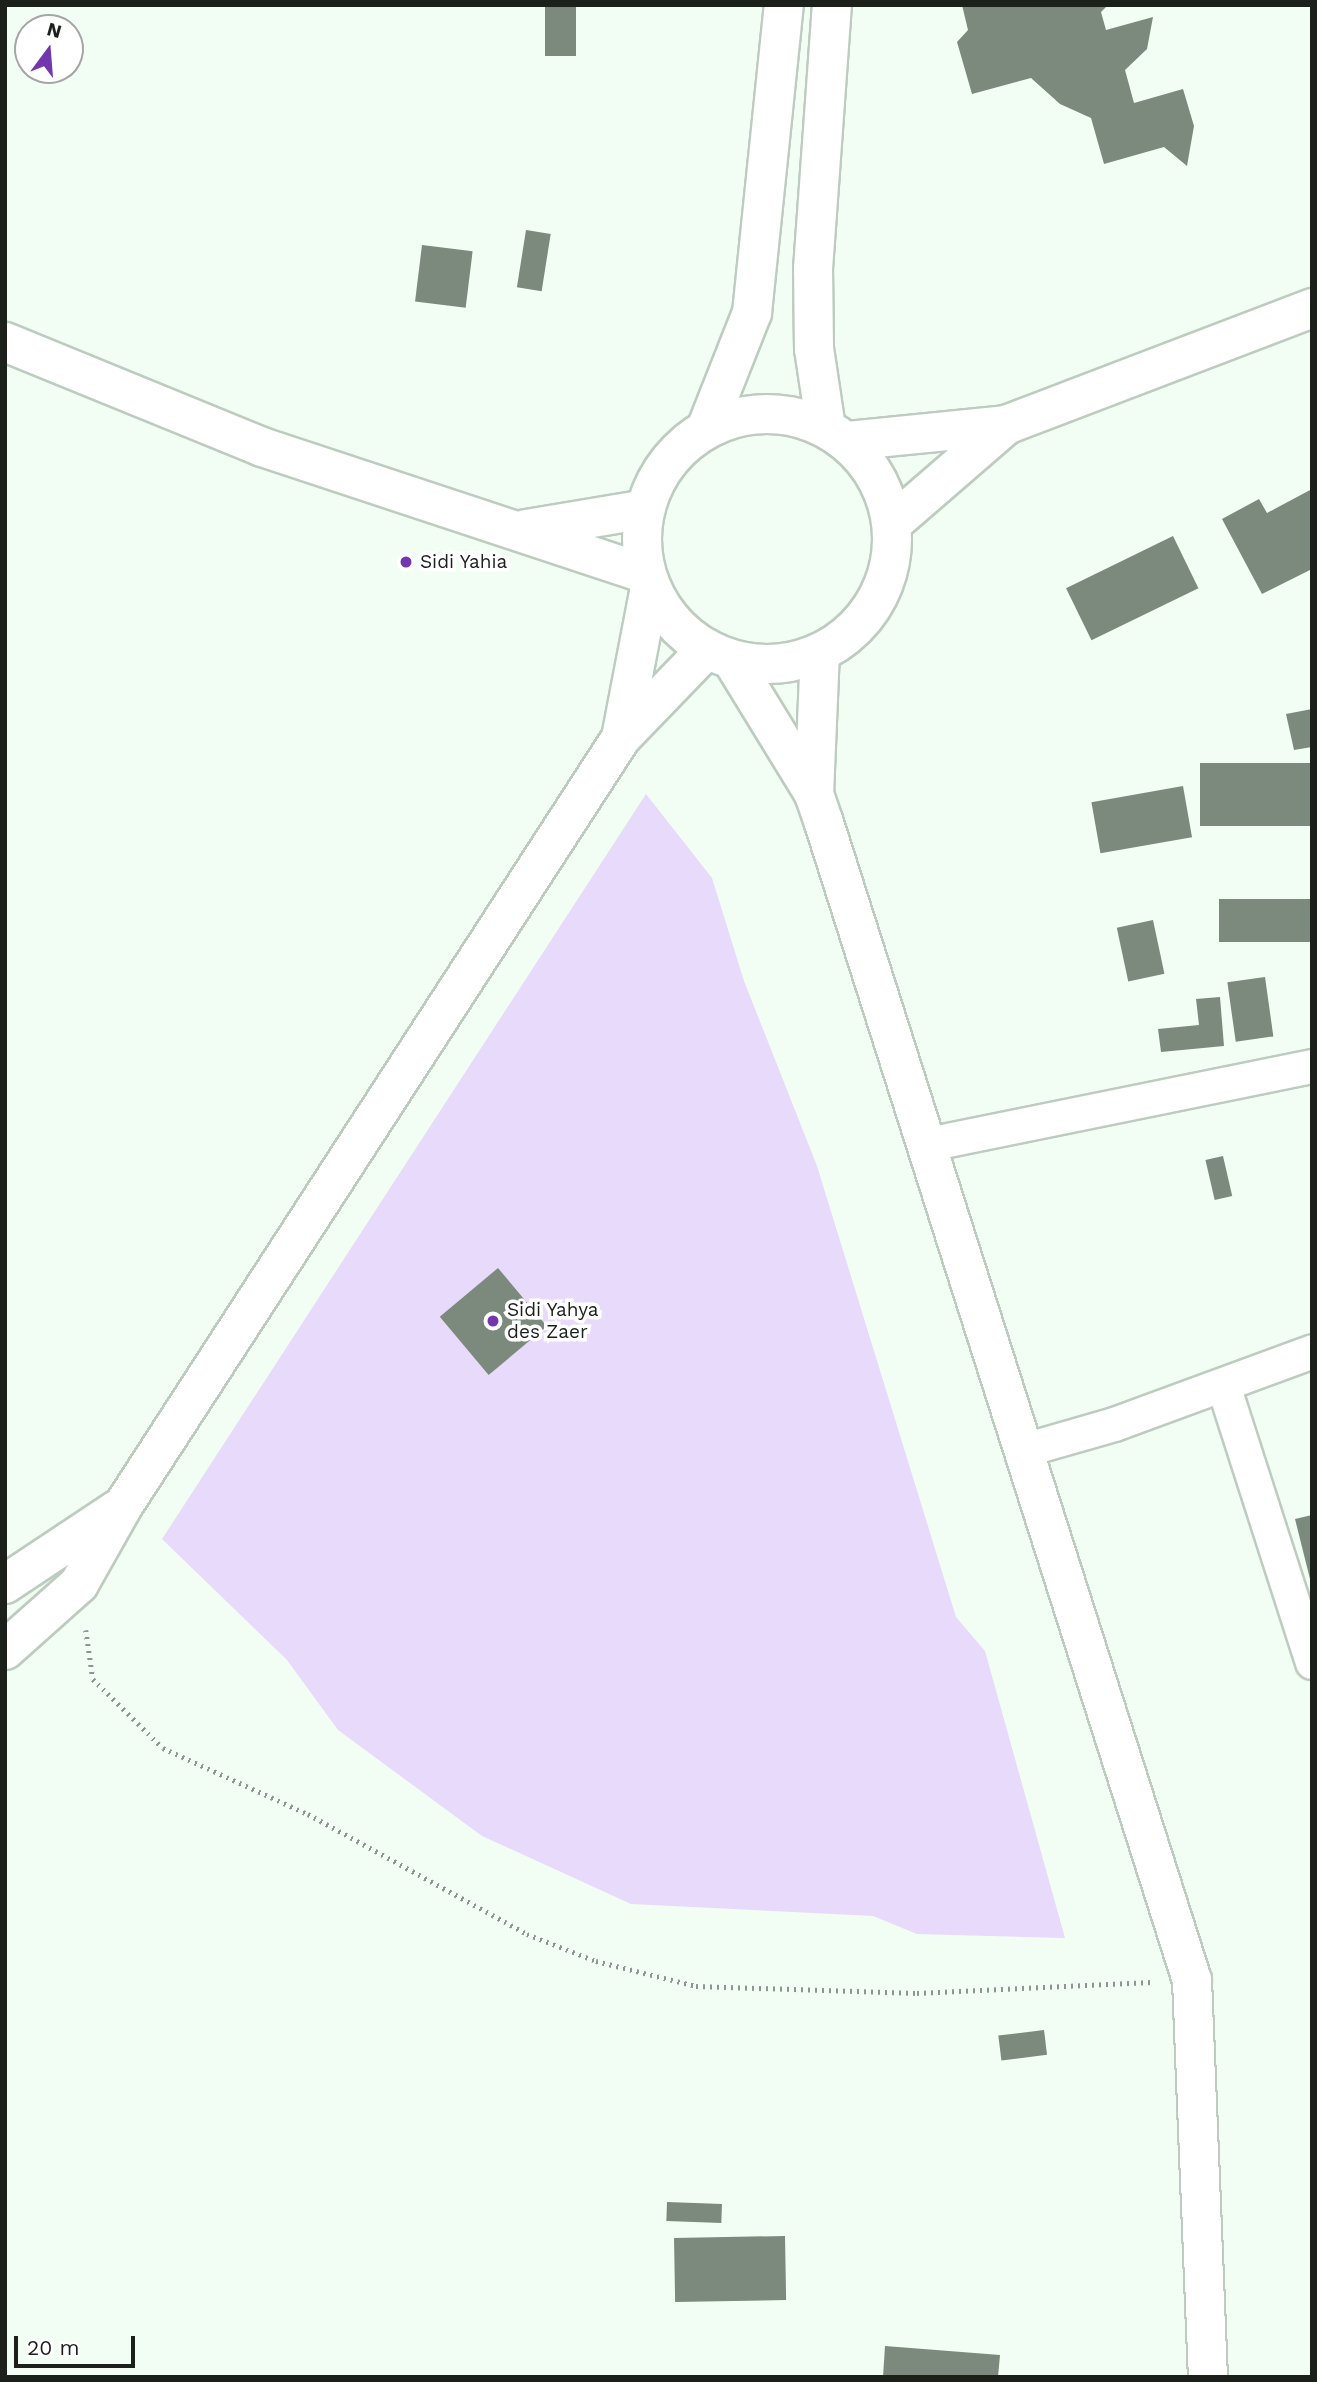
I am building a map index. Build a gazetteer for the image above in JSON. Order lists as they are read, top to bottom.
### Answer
{
  "places": ["Sidi Yahia", "Sidi Yahya des Zaer"],
  "scale_bar": "20 m",
  "north": "top"
}
